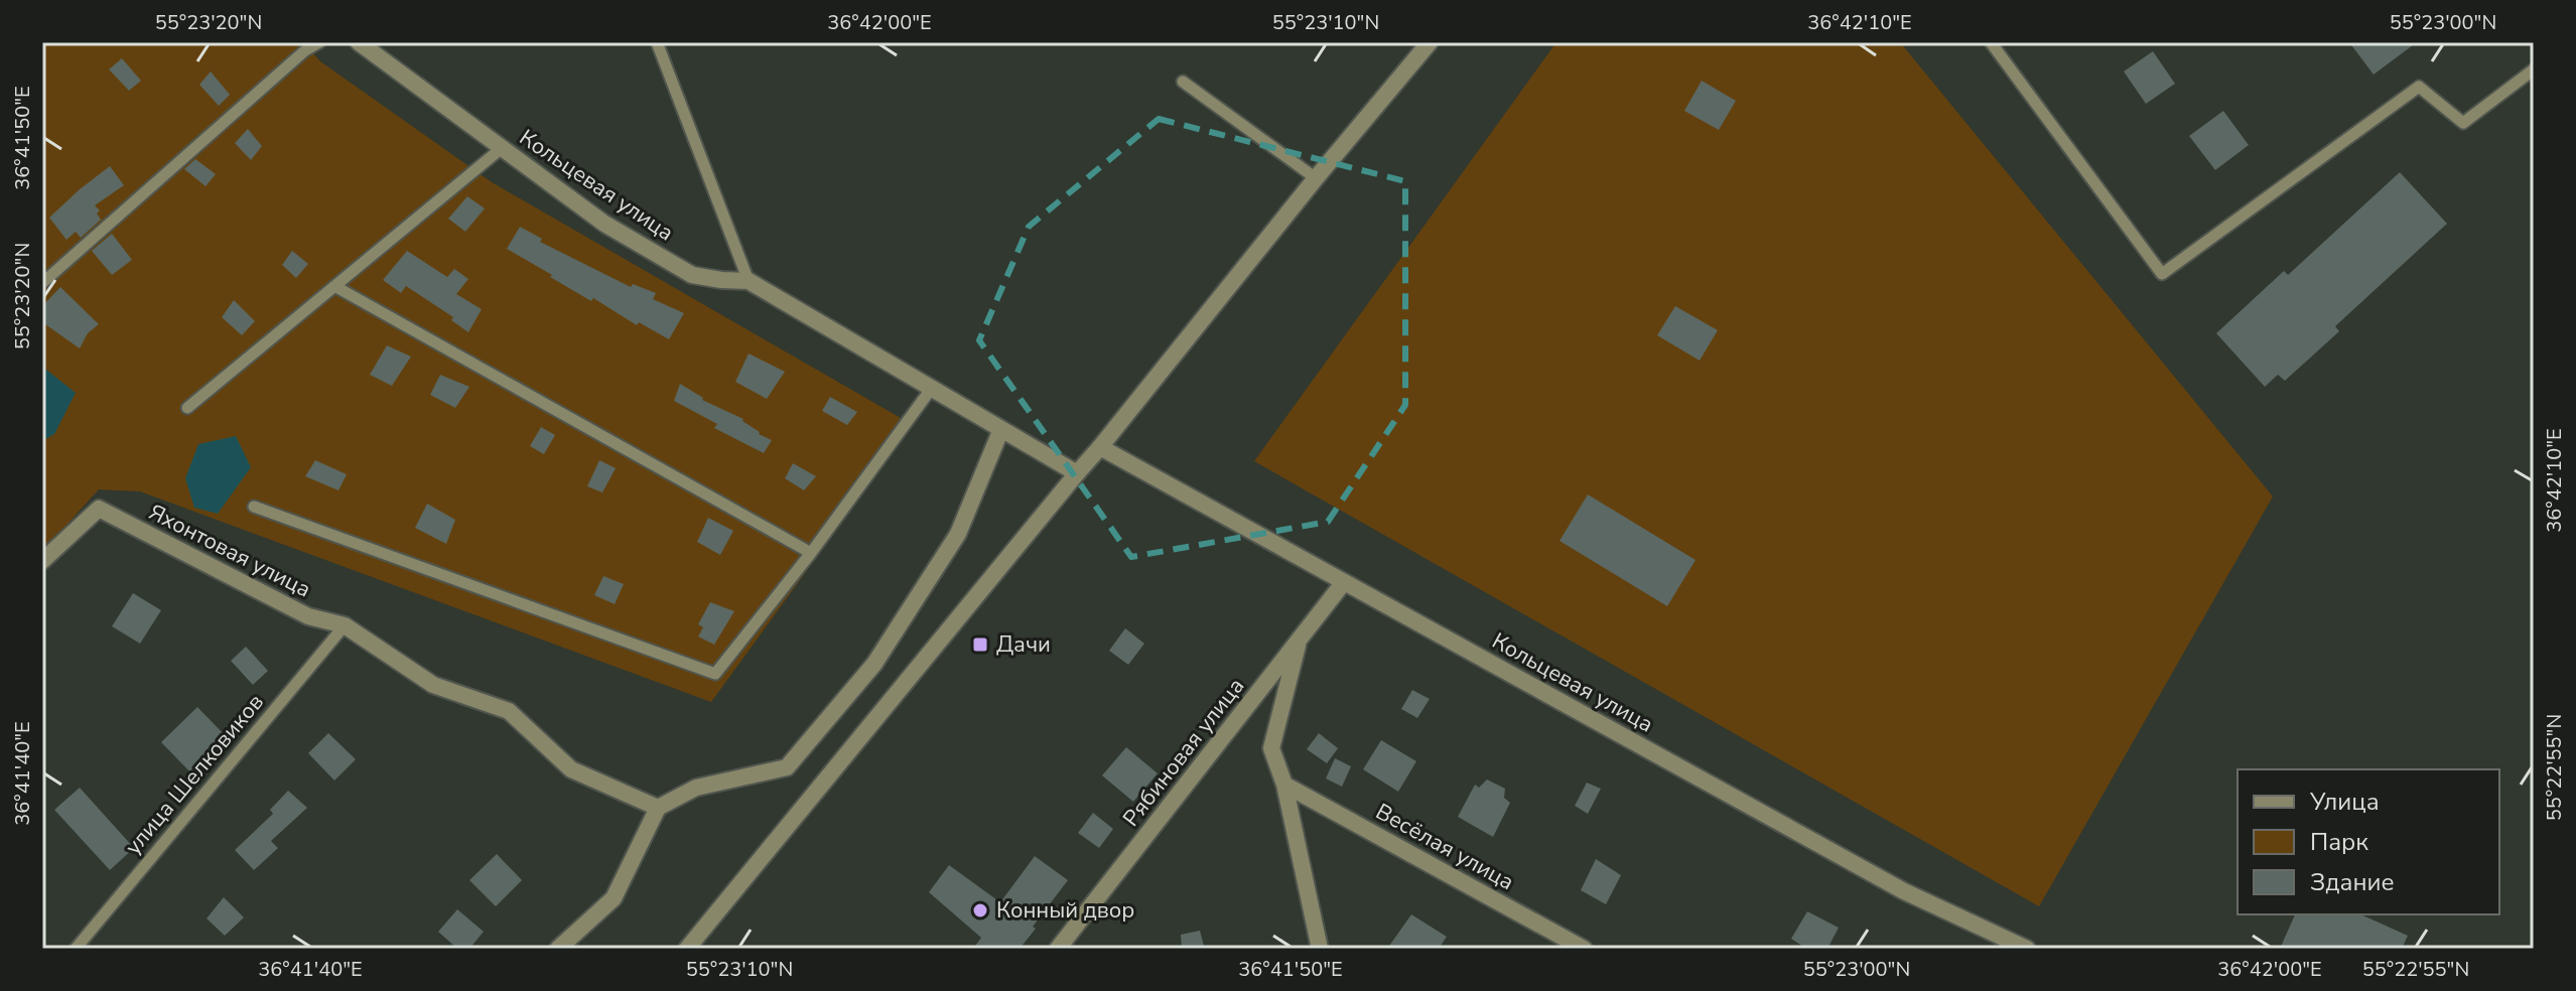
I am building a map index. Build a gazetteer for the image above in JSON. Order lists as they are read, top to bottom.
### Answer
{
  "streets": {
    "street": [
      "Кольцевая улица",
      "Яхонтовая улица",
      "Рябиновая улица",
      "Весёлая улица"
    ],
    "lane": ["улица Шелковиков"]
  },
  "crossings": [
    ["Кольцевая улица", "Рябиновая улица"],
    ["Яхонтовая улица", "улица Шелковиков"]
  ],
  "places": {
    "transit": ["Дачи"],
    "other": ["Конный двор"]
  },
  "legend": ["Улица", "Парк", "Здание"],
  "coordinates": [
    "55°23'20\"N",
    "36°42'00\"E",
    "55°23'10\"N",
    "36°42'10\"E",
    "55°23'00\"N",
    "36°41'50\"E",
    "55°22'55\"N",
    "36°41'40\"E"
  ]
}
